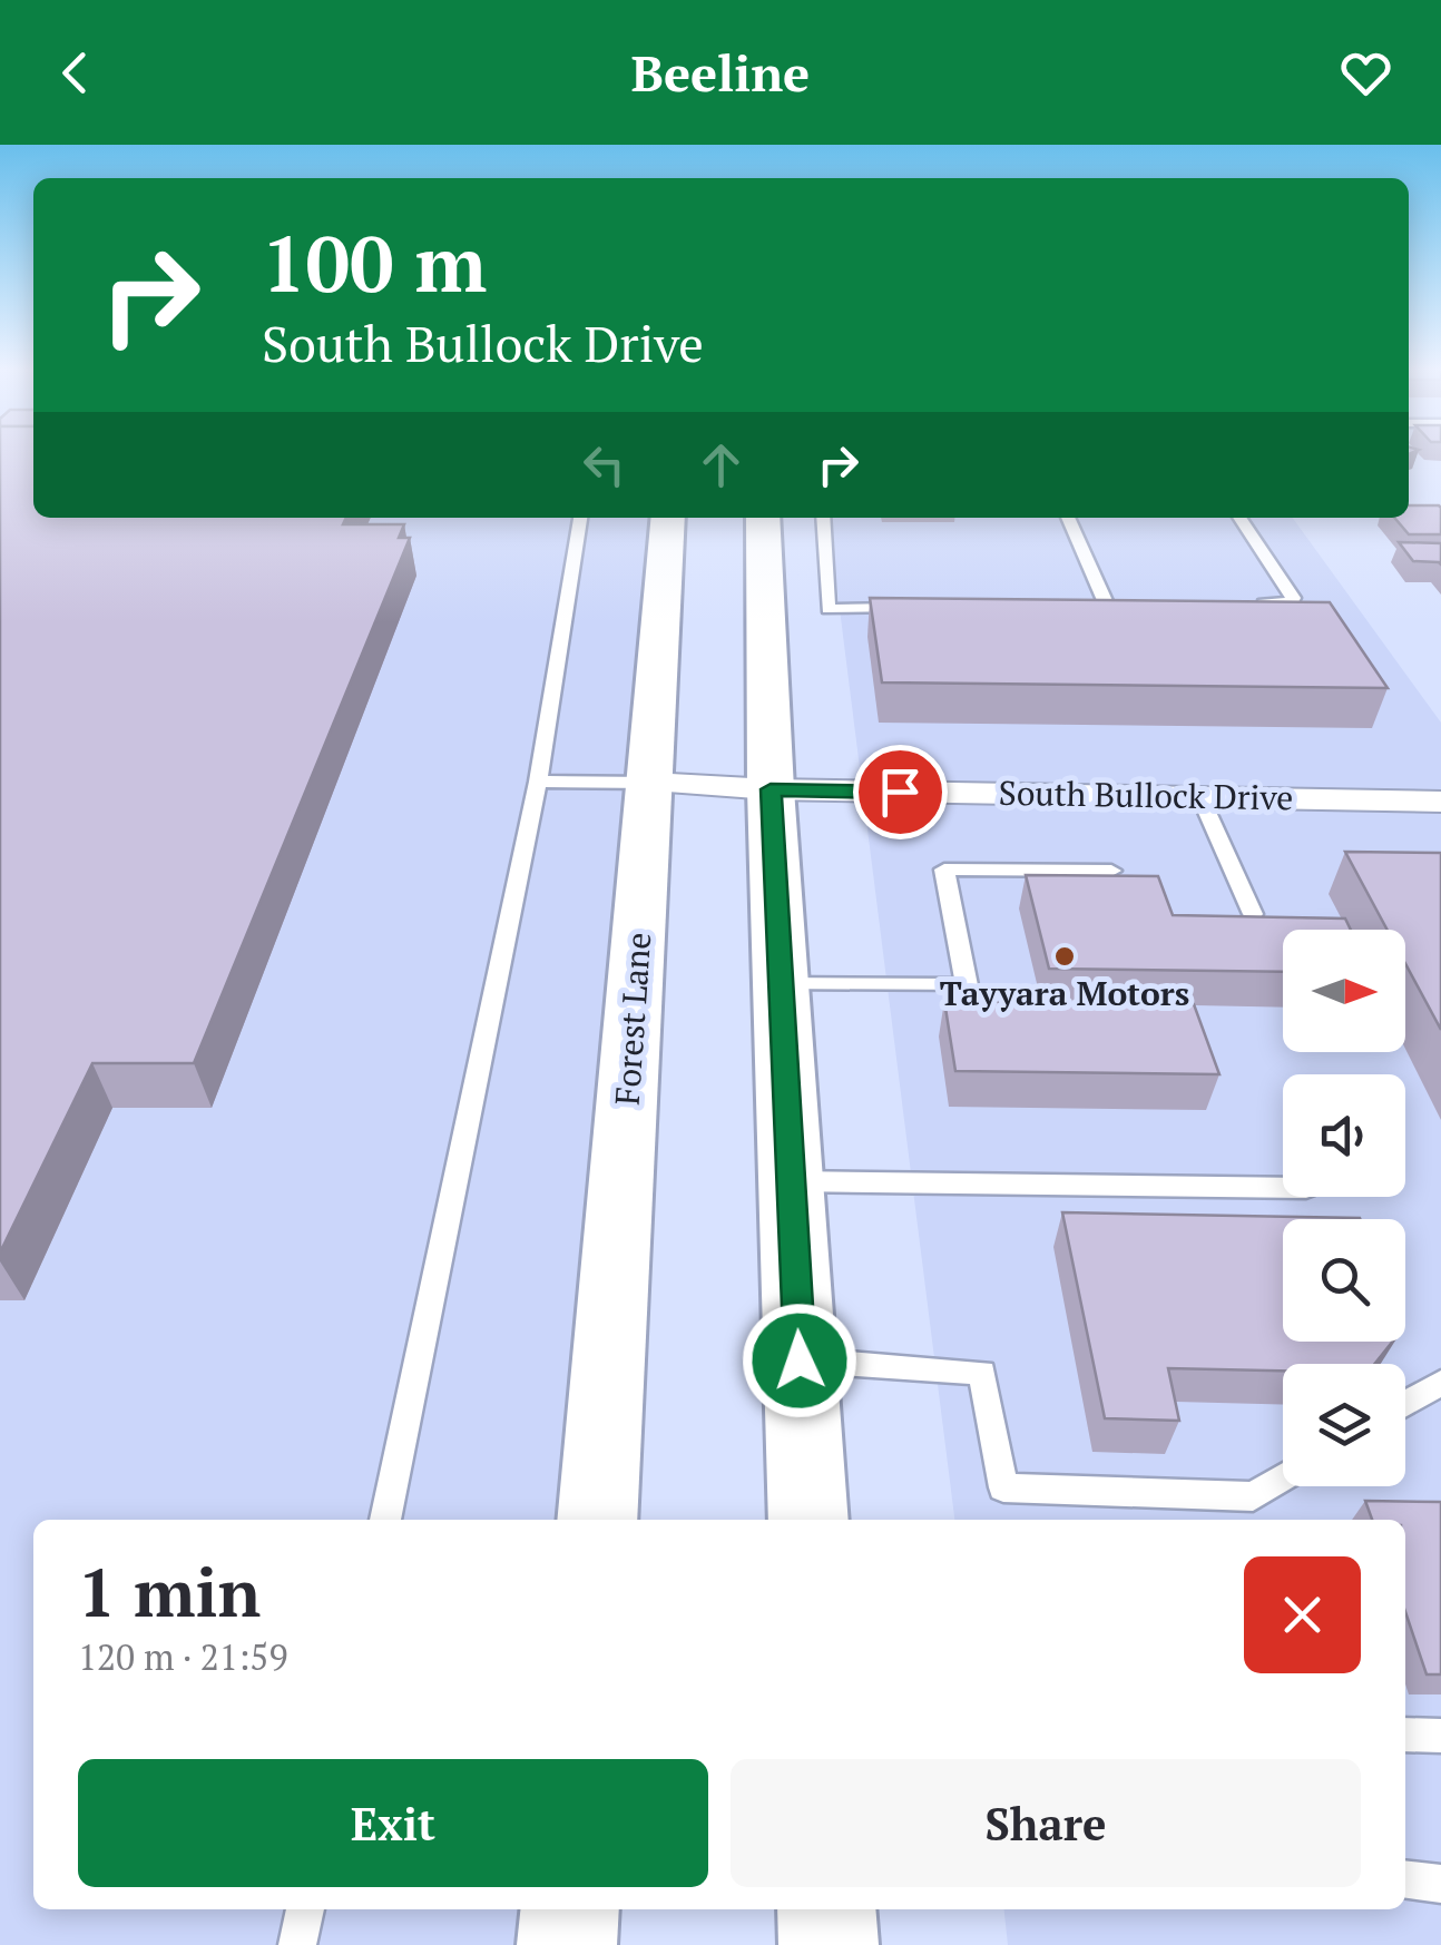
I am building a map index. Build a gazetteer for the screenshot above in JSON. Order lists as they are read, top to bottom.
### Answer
{
  "streets": {
    "main road": ["Forest Lane"],
    "street": ["South Bullock Drive"]
  },
  "crossings": [
    ["South Bullock Drive", "Forest Lane"]
  ],
  "places": ["Tayyara Motors"],
  "north": "right",
  "page": {
    "header": "Beeline",
    "turn": ["100 m", "South Bullock Drive"],
    "heading": ["1 min", "120 m · 21:59"],
    "buttons": ["Exit", "Share"]
  }
}
